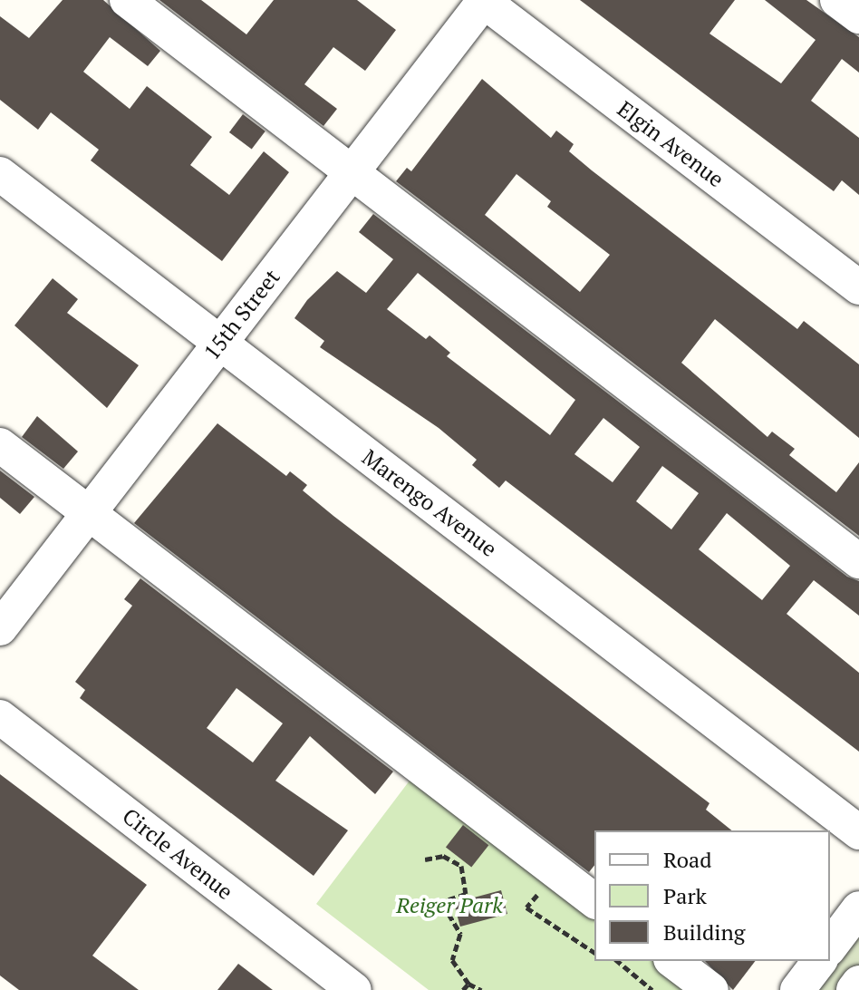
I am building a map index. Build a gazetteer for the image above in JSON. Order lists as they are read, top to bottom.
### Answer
{
  "streets": {
    "street": [
      "Elgin Avenue",
      "15th Street",
      "Marengo Avenue",
      "Circle Avenue"
    ]
  },
  "crossings": [
    ["Elgin Avenue", "15th Street"],
    ["15th Street", "Marengo Avenue"]
  ],
  "parks": ["Reiger Park"],
  "legend": ["Road", "Park", "Building"]
}
